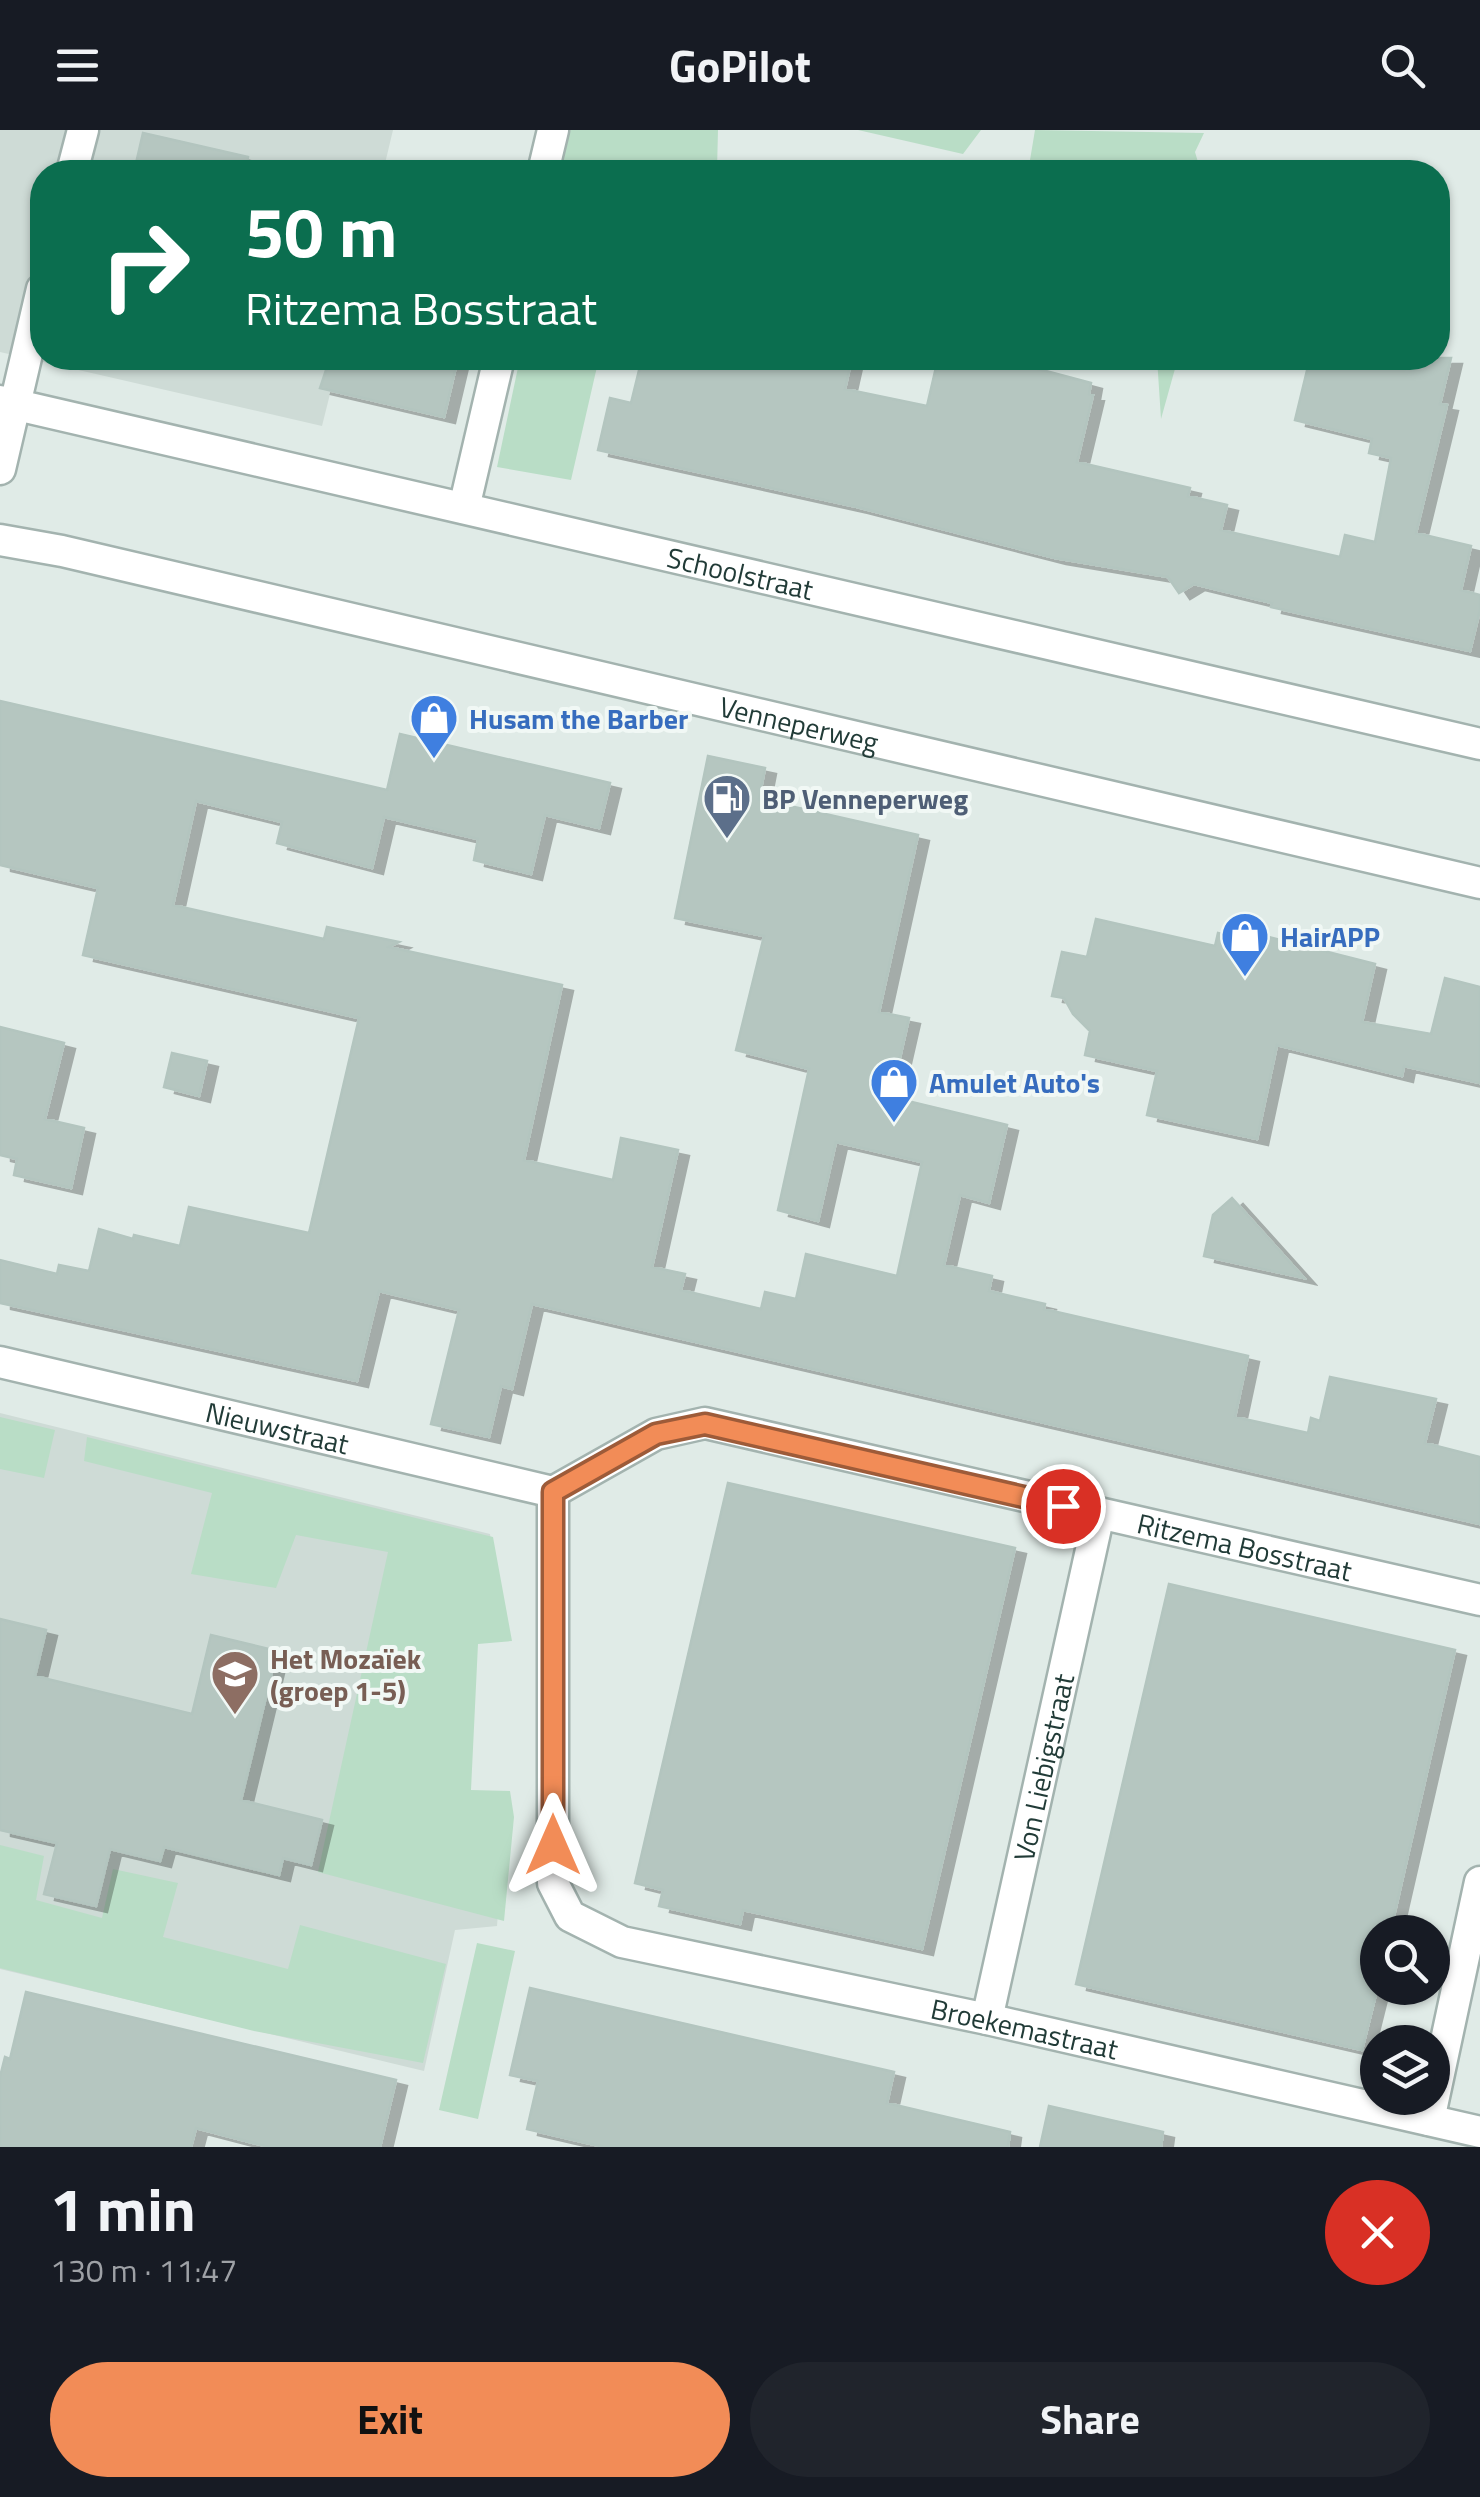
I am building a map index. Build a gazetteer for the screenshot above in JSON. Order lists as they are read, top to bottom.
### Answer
{
  "streets": {
    "street": [
      "Schoolstraat",
      "Venneperweg",
      "Nieuwstraat",
      "Ritzema Bosstraat",
      "Von Liebigstraat",
      "Broekemastraat"
    ]
  },
  "crossings": [
    ["Nieuwstraat", "Ritzema Bosstraat"],
    ["Nieuwstraat", "Broekemastraat"],
    ["Ritzema Bosstraat", "Von Liebigstraat"],
    ["Ritzema Bosstraat", "Broekemastraat"],
    ["Von Liebigstraat", "Broekemastraat"]
  ],
  "places": {
    "shop": ["Husam the Barber", "HairAPP", "Amulet Auto's"],
    "fuel station": ["BP Venneperweg"],
    "school or university": ["Het Mozaïek (groep 1-5)"]
  },
  "page": {
    "header": "GoPilot",
    "turn": ["50 m", "Ritzema Bosstraat"],
    "heading": ["1 min", "130 m · 11:47"],
    "buttons": ["Exit", "Share"]
  }
}
